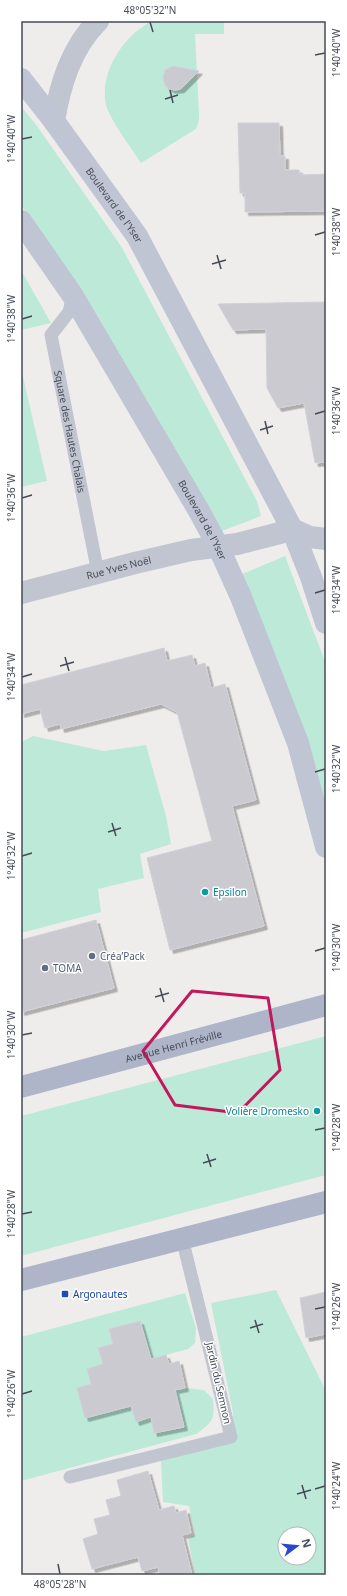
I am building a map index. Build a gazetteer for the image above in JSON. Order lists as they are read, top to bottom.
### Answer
{
  "streets": {
    "main road": ["Boulevard de l'Yser", "Avenue Henri Fréville"],
    "street": ["Rue Yves Noël"],
    "lane": ["Square des Hautes Chalais", "Jardin du Semnon"]
  },
  "crossings": [
    ["Boulevard de l'Yser", "Square des Hautes Chalais"],
    ["Boulevard de l'Yser", "Rue Yves Noël"],
    ["Square des Hautes Chalais", "Rue Yves Noël"]
  ],
  "places": {
    "other": [
      "Epsilon",
      "Créa’Pack",
      "TOMA",
      "Volière Dromesko"
    ],
    "transit": ["Argonautes"]
  },
  "north": "right",
  "coordinates": [
    "48°05'32\"N",
    "1°40'40\"W",
    "1°40'38\"W",
    "1°40'36\"W",
    "1°40'34\"W",
    "1°40'32\"W",
    "1°40'30\"W",
    "1°40'28\"W",
    "1°40'26\"W",
    "1°40'24\"W",
    "48°05'28\"N"
  ]
}
